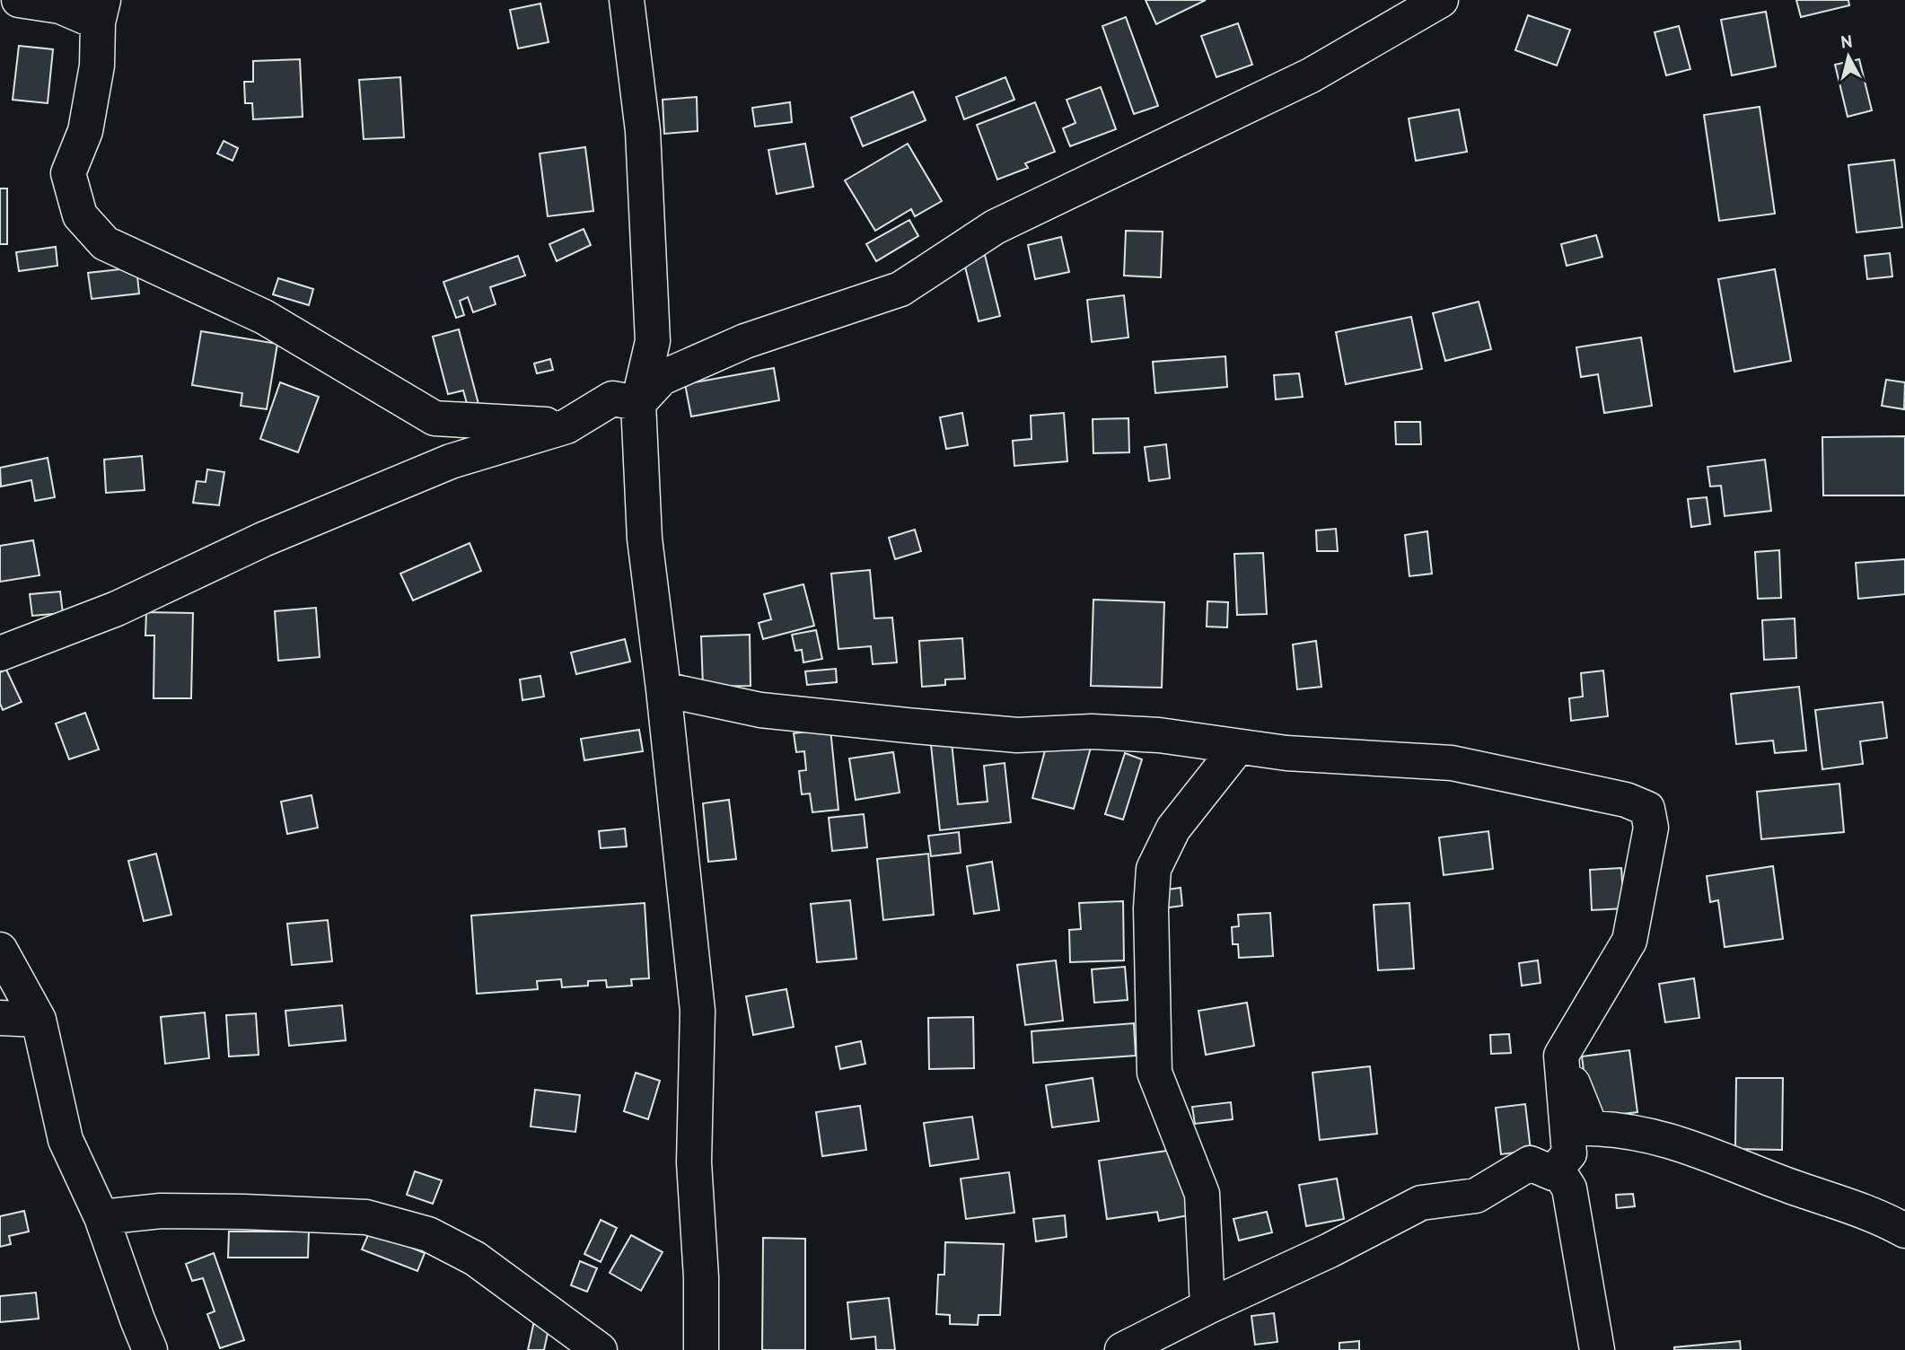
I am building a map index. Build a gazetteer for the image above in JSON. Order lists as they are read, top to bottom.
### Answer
{
  "north": "top"
}
